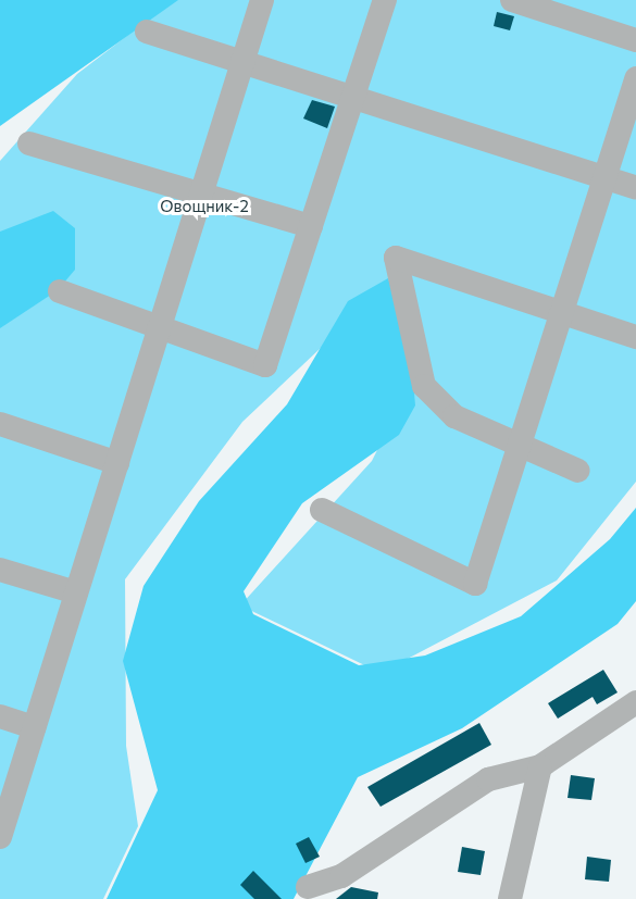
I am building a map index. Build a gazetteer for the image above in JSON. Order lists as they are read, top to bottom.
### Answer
{
  "parks": ["Овощник-2"]
}
